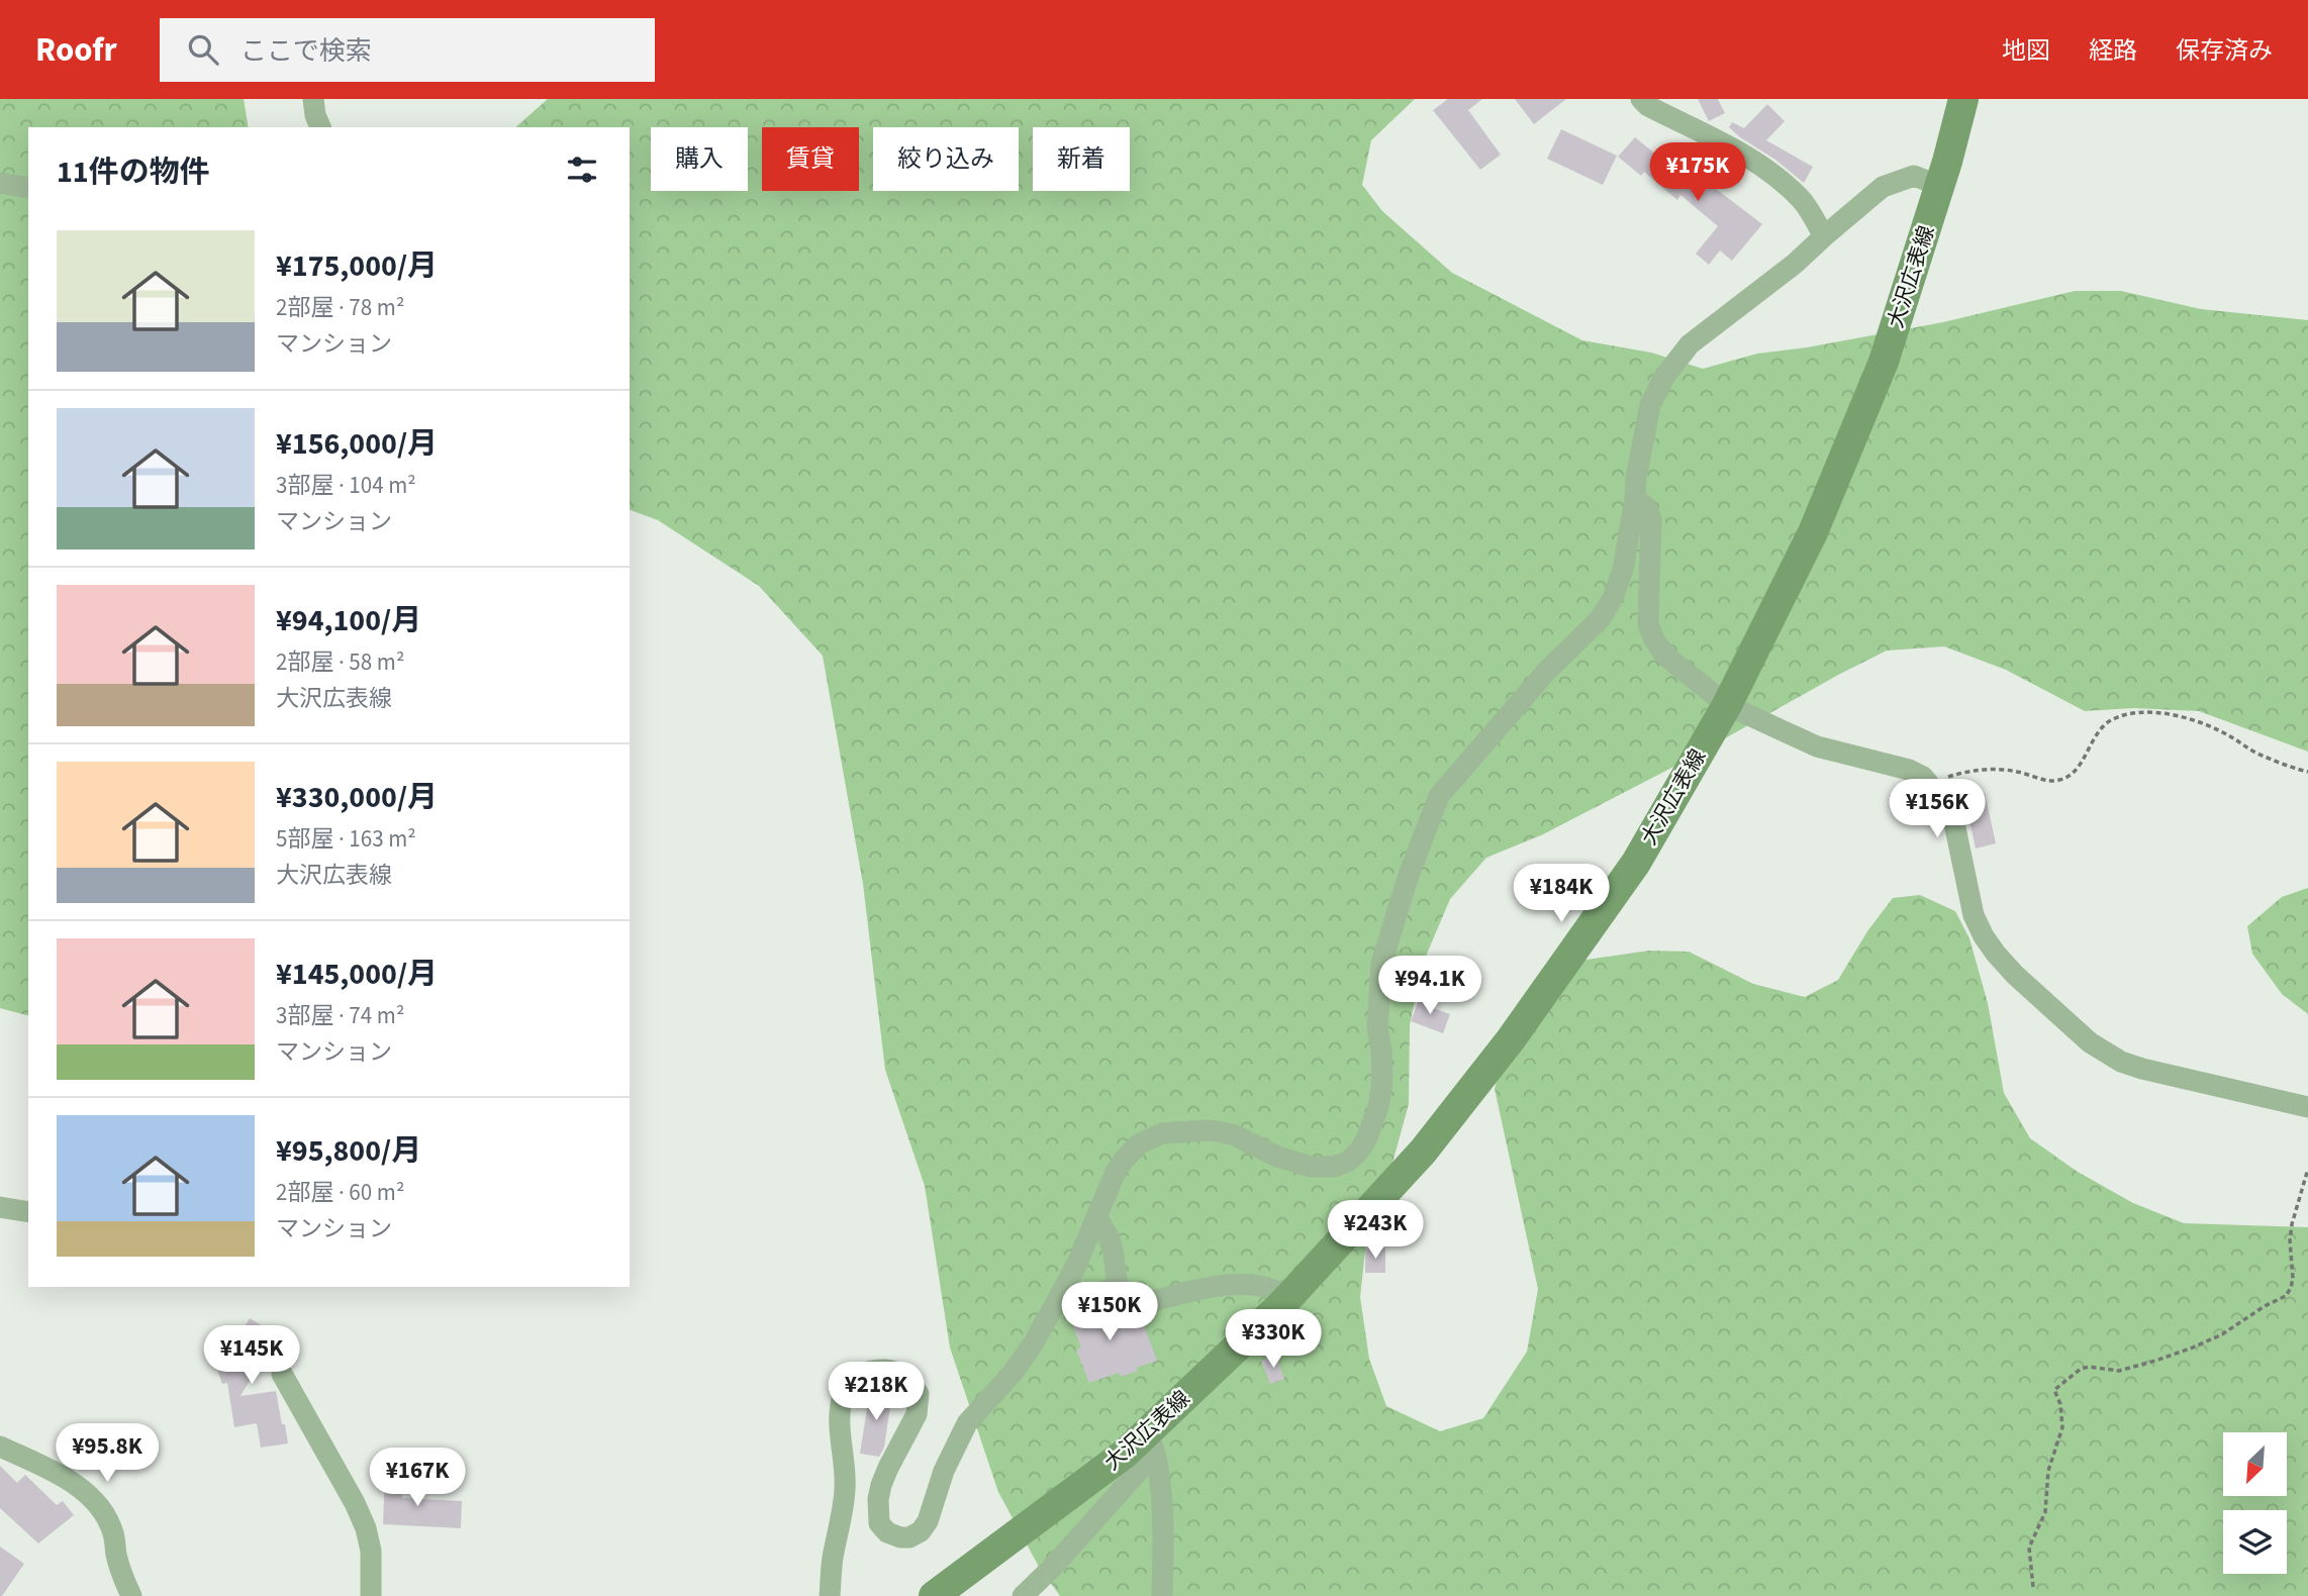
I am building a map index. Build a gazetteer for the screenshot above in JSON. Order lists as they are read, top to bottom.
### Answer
{
  "streets": {
    "main road": ["大沢広表線"]
  },
  "north": "bottom left",
  "page": {
    "header": "Roofr",
    "search": "ここで検索",
    "nav": ["地図", "経路", "保存済み"],
    "chip": [
      "購入",
      "賃貸",
      "絞り込み",
      "新着"
    ],
    "heading": "11件の物件",
    "price": [
      "¥175K",
      "¥156K",
      "¥184K",
      "¥94.1K",
      "¥243K",
      "¥150K",
      "¥330K",
      "¥145K",
      "¥218K",
      "¥95.8K",
      "¥167K"
    ],
    "list": [
      {
        "name": "¥175,000/月",
        "note": "2部屋 · 78 m² · マンション"
      },
      {
        "name": "¥156,000/月",
        "note": "3部屋 · 104 m² · マンション"
      },
      {
        "name": "¥94,100/月",
        "note": "2部屋 · 58 m² · 大沢広表線"
      },
      {
        "name": "¥330,000/月",
        "note": "5部屋 · 163 m² · 大沢広表線"
      },
      {
        "name": "¥145,000/月",
        "note": "3部屋 · 74 m² · マンション"
      },
      {
        "name": "¥95,800/月",
        "note": "2部屋 · 60 m² · マンション"
      }
    ]
  }
}
